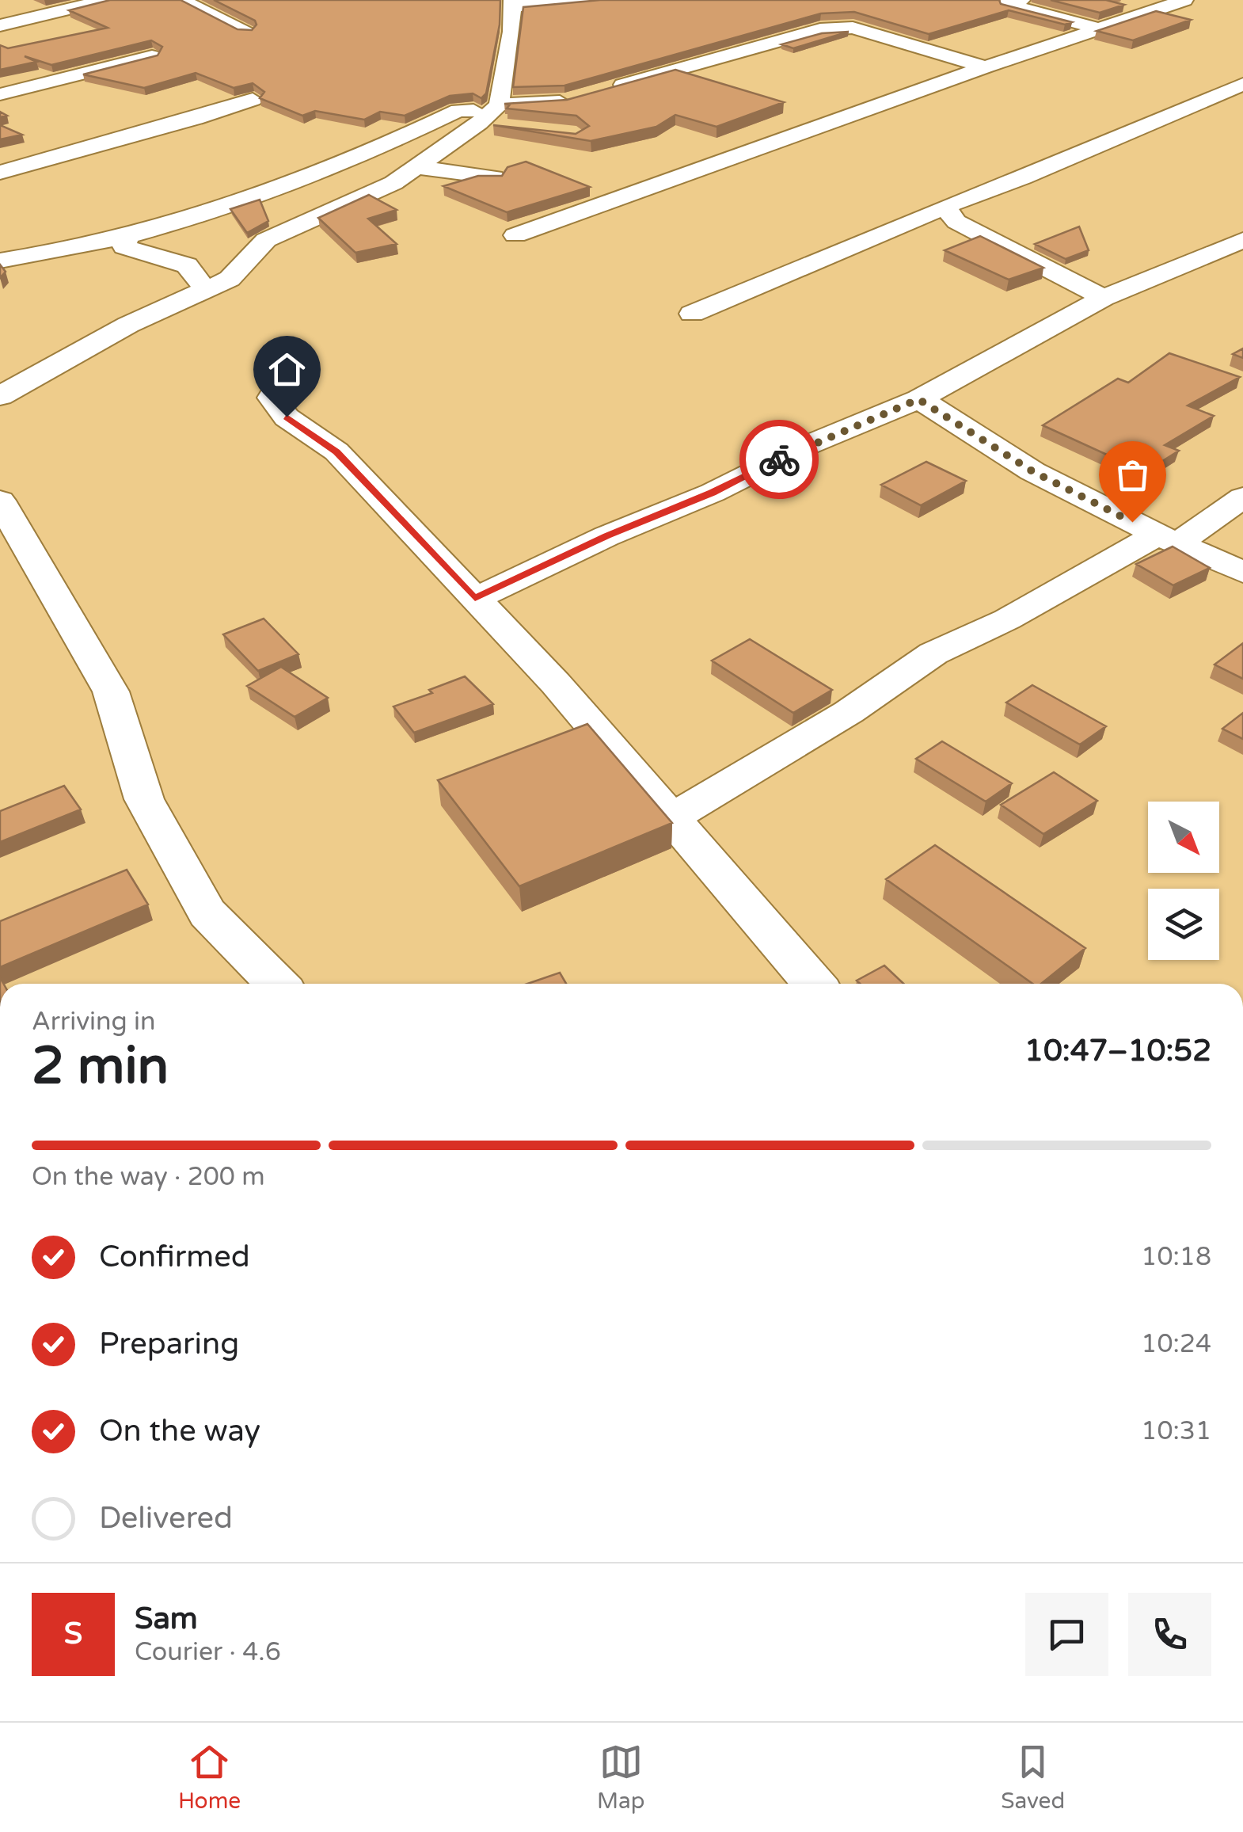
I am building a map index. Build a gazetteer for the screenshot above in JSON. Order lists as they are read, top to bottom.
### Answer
{
  "north": "bottom right",
  "page": {
    "heading": ["2 min", "Arriving in", "10:47–10:52"],
    "panel": ["Sam", "Courier · 4.6"],
    "bar": "On the way · 200 m",
    "list": [
      ["Confirmed", "10:18"],
      ["Preparing", "10:24"],
      ["On the way", "10:31"],
      "Delivered"
    ],
    "round": "S",
    "tabs": ["Home", "Map", "Saved"]
  }
}
